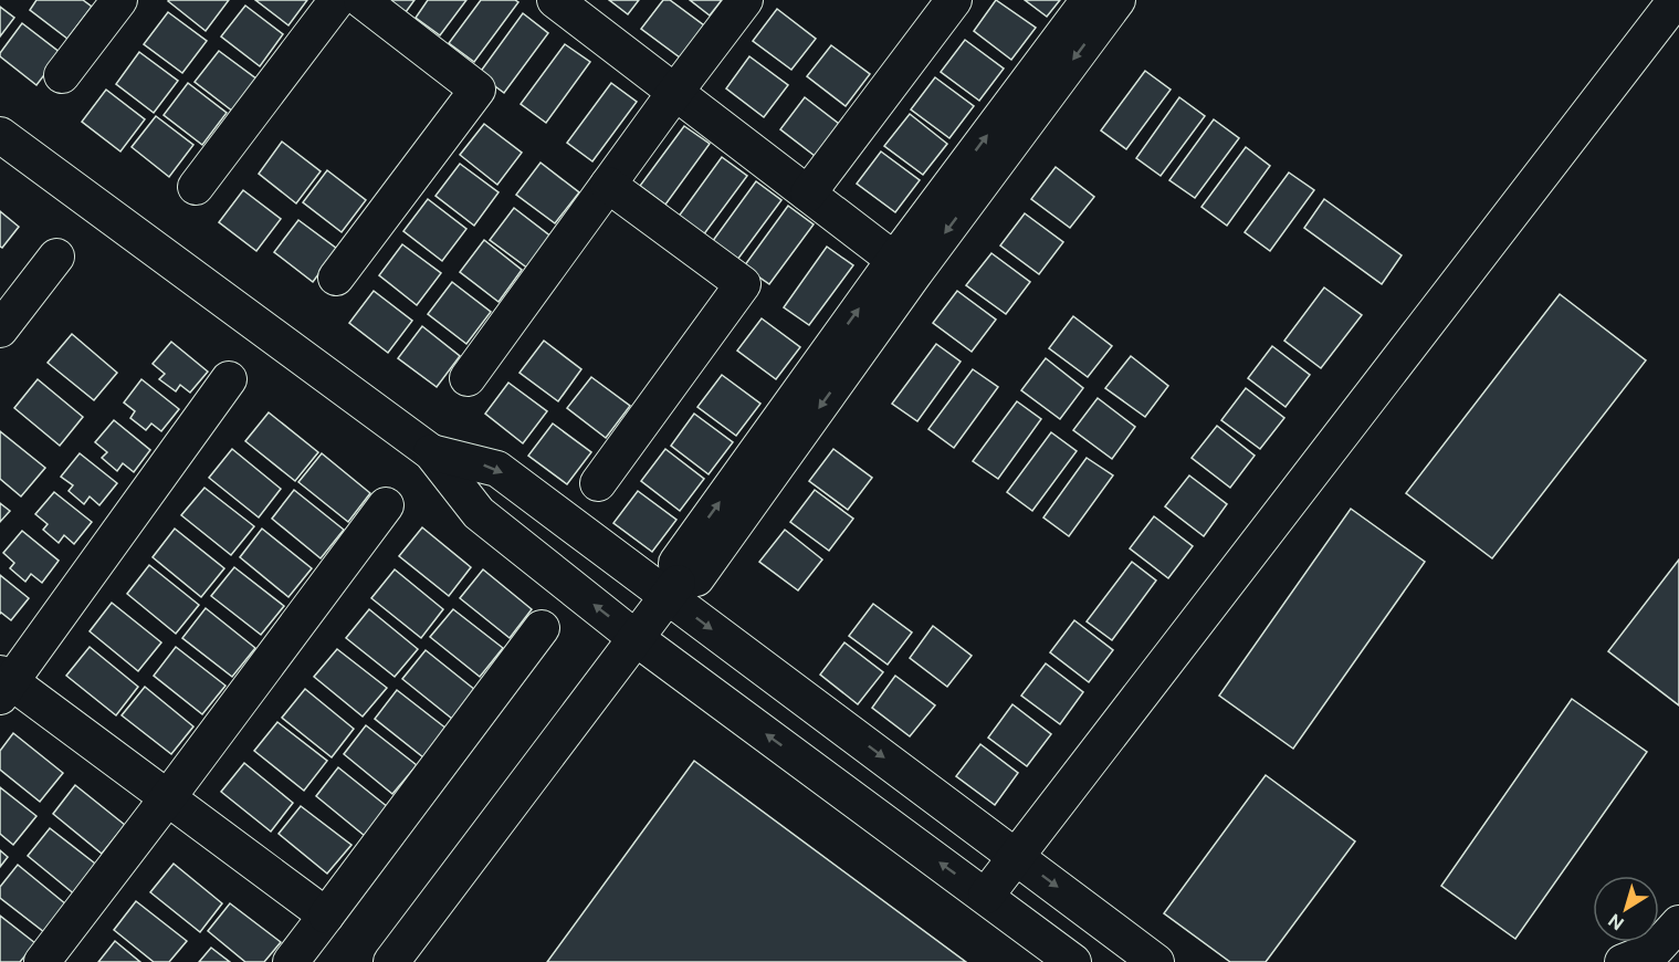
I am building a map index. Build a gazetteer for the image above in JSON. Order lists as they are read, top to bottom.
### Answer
{
  "north": "bottom left"
}
